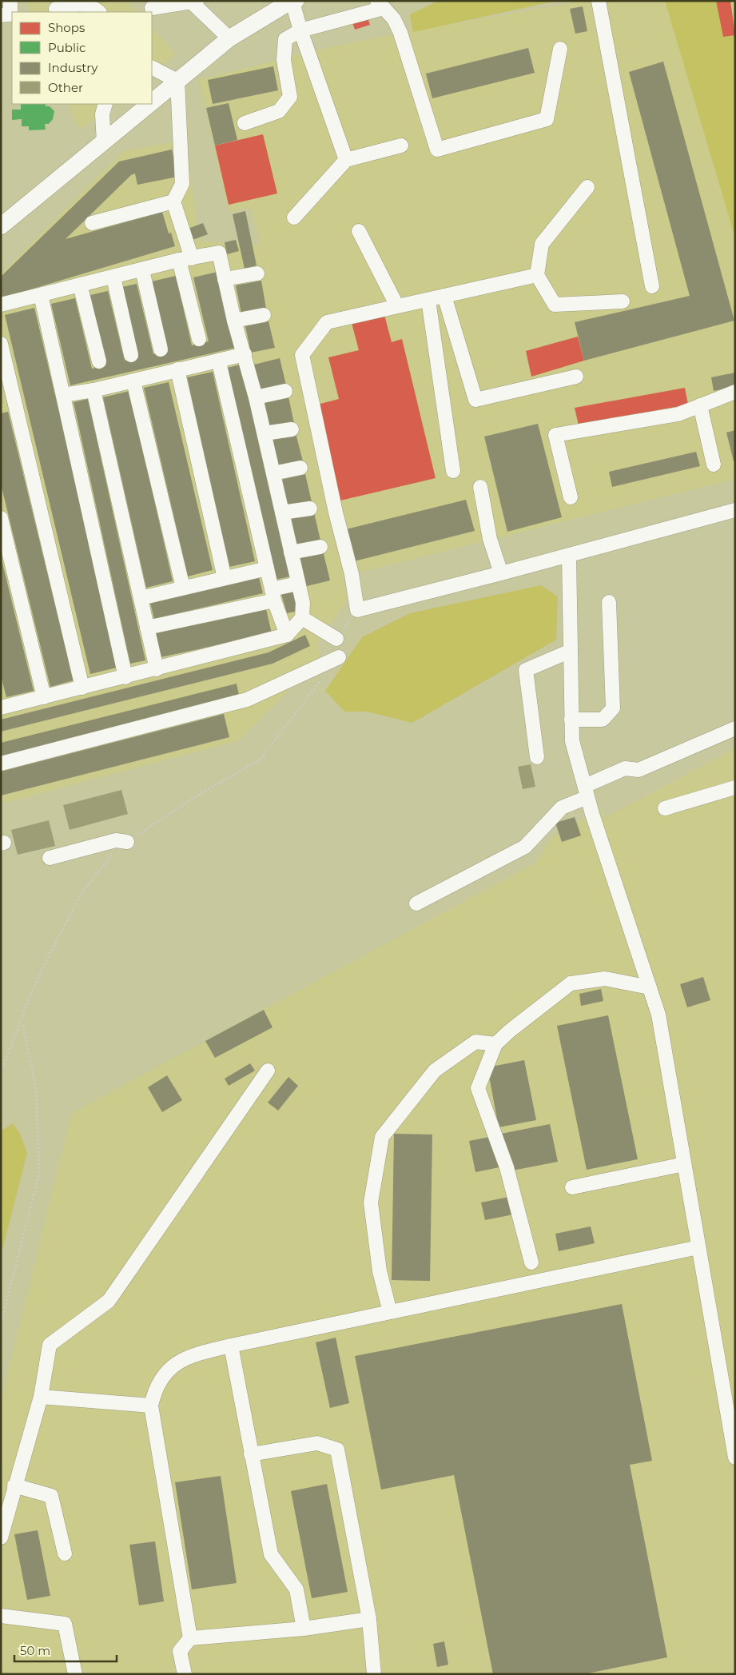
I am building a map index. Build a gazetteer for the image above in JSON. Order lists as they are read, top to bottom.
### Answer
{
  "legend": [
    "Shops",
    "Public",
    "Industry",
    "Other"
  ],
  "scale_bar": "50 m"
}
